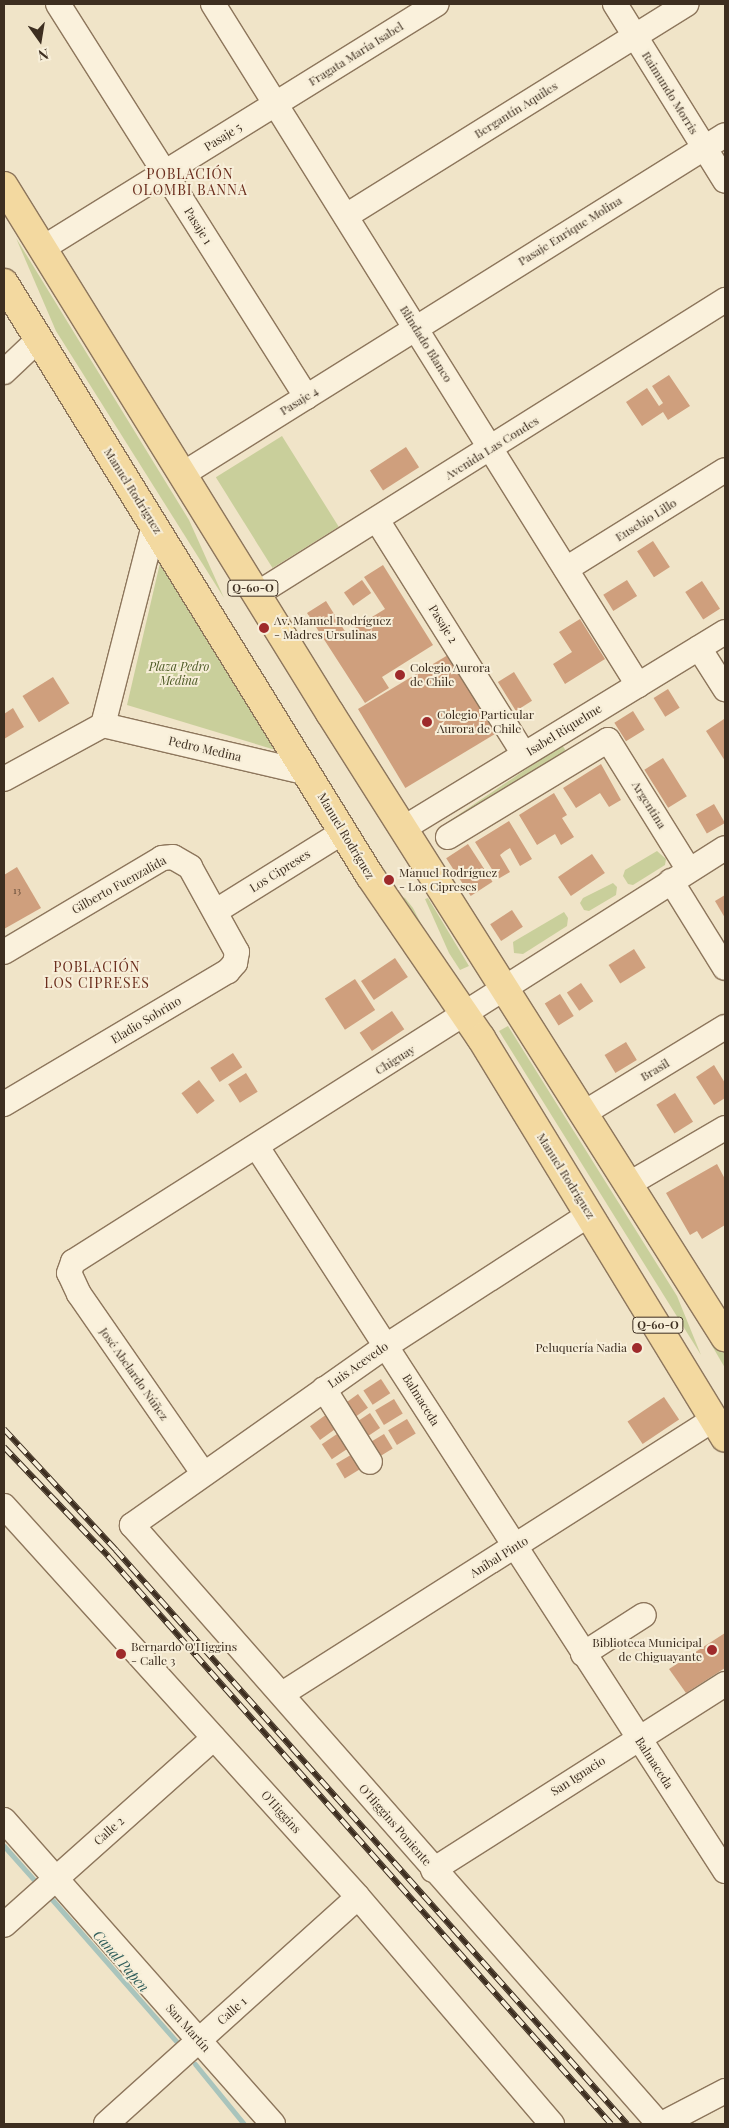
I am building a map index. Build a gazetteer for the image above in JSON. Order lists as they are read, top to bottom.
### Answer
{
  "streets": {
    "main road": ["Manuel Rodríguez", "Q-60-O"],
    "street": [
      "Fragata María Isabel",
      "Raimundo Morris",
      "Bergantín Aquiles",
      "Pasaje 5",
      "Pasaje 1",
      "Pasaje Enrique Molina",
      "Blindado Blanco",
      "Pasaje 4",
      "Avenida Las Condes",
      "Eusebio Lillo",
      "Pasaje 2",
      "Isabel Riquelme",
      "Pedro Medina",
      "Argentina",
      "Los Cipreses",
      "Gilberto Fuenzalida",
      "Eladio Sobrino",
      "Chiguay",
      "Brasil",
      "Luis Acevedo",
      "José Abelardo Núñez",
      "Balmaceda",
      "Aníbal Pinto",
      "San Ignacio",
      "O'Higgins",
      "O'Higgins Poniente",
      "Calle 2",
      "Calle 1",
      "San Martín"
    ]
  },
  "crossings": [
    ["Fragata María Isabel", "Pasaje 5"],
    ["Fragata María Isabel", "Blindado Blanco"],
    ["Raimundo Morris", "Bergantín Aquiles"],
    ["Raimundo Morris", "Pasaje Enrique Molina"],
    ["Bergantín Aquiles", "Blindado Blanco"],
    ["Pasaje 5", "Pasaje 1"],
    ["Pasaje 5", "Blindado Blanco"],
    ["Pasaje 5", "Q-60-O"],
    ["Pasaje 1", "Pasaje 4"],
    ["Pasaje Enrique Molina", "Blindado Blanco"],
    ["Pasaje Enrique Molina", "Pasaje 4"],
    ["Blindado Blanco", "Pasaje 4"],
    ["Blindado Blanco", "Avenida Las Condes"],
    ["Blindado Blanco", "Eusebio Lillo"],
    ["Blindado Blanco", "Isabel Riquelme"],
    ["Pasaje 4", "Q-60-O"],
    ["Avenida Las Condes", "Q-60-O"],
    ["Avenida Las Condes", "Pasaje 2"],
    ["Manuel Rodríguez", "Pedro Medina"],
    ["Manuel Rodríguez", "Los Cipreses"],
    ["Manuel Rodríguez", "Chiguay"],
    ["Manuel Rodríguez", "Luis Acevedo"],
    ["Manuel Rodríguez", "Aníbal Pinto"],
    ["Q-60-O", "Isabel Riquelme"],
    ["Q-60-O", "Chiguay"],
    ["Q-60-O", "Brasil"],
    ["Pasaje 2", "Isabel Riquelme"],
    ["Argentina", "Chiguay"],
    ["Los Cipreses", "Gilberto Fuenzalida"],
    ["Los Cipreses", "Eladio Sobrino"],
    ["Gilberto Fuenzalida", "Eladio Sobrino"],
    ["Chiguay", "José Abelardo Núñez"],
    ["Chiguay", "Balmaceda"],
    ["Luis Acevedo", "José Abelardo Núñez"],
    ["Luis Acevedo", "Balmaceda"],
    ["Luis Acevedo", "O'Higgins Poniente"],
    ["Balmaceda", "Aníbal Pinto"],
    ["Balmaceda", "San Ignacio"],
    ["Aníbal Pinto", "O'Higgins Poniente"],
    ["San Ignacio", "O'Higgins Poniente"],
    ["O'Higgins", "Calle 2"],
    ["O'Higgins", "Calle 1"],
    ["Calle 2", "San Martín"],
    ["Calle 1", "San Martín"]
  ],
  "districts": ["POBLACIÓN OLOMBI BANNA", "POBLACIÓN LOS CIPRESES"],
  "water": ["Canal Papen"],
  "parks": ["Plaza Pedro Medina"],
  "places": [
    "Av. Manuel Rodríguez - Madres Ursulinas",
    "Colegio Aurora de Chile",
    "Colegio Particular Aurora de Chile",
    "Manuel Rodríguez - Los Cipreses",
    "Peluquería Nadia",
    "Biblioteca Municipal de Chiguayante",
    "Bernardo O'Higgins - Calle 3"
  ],
  "house_numbers": ["13"],
  "north": "bottom"
}
